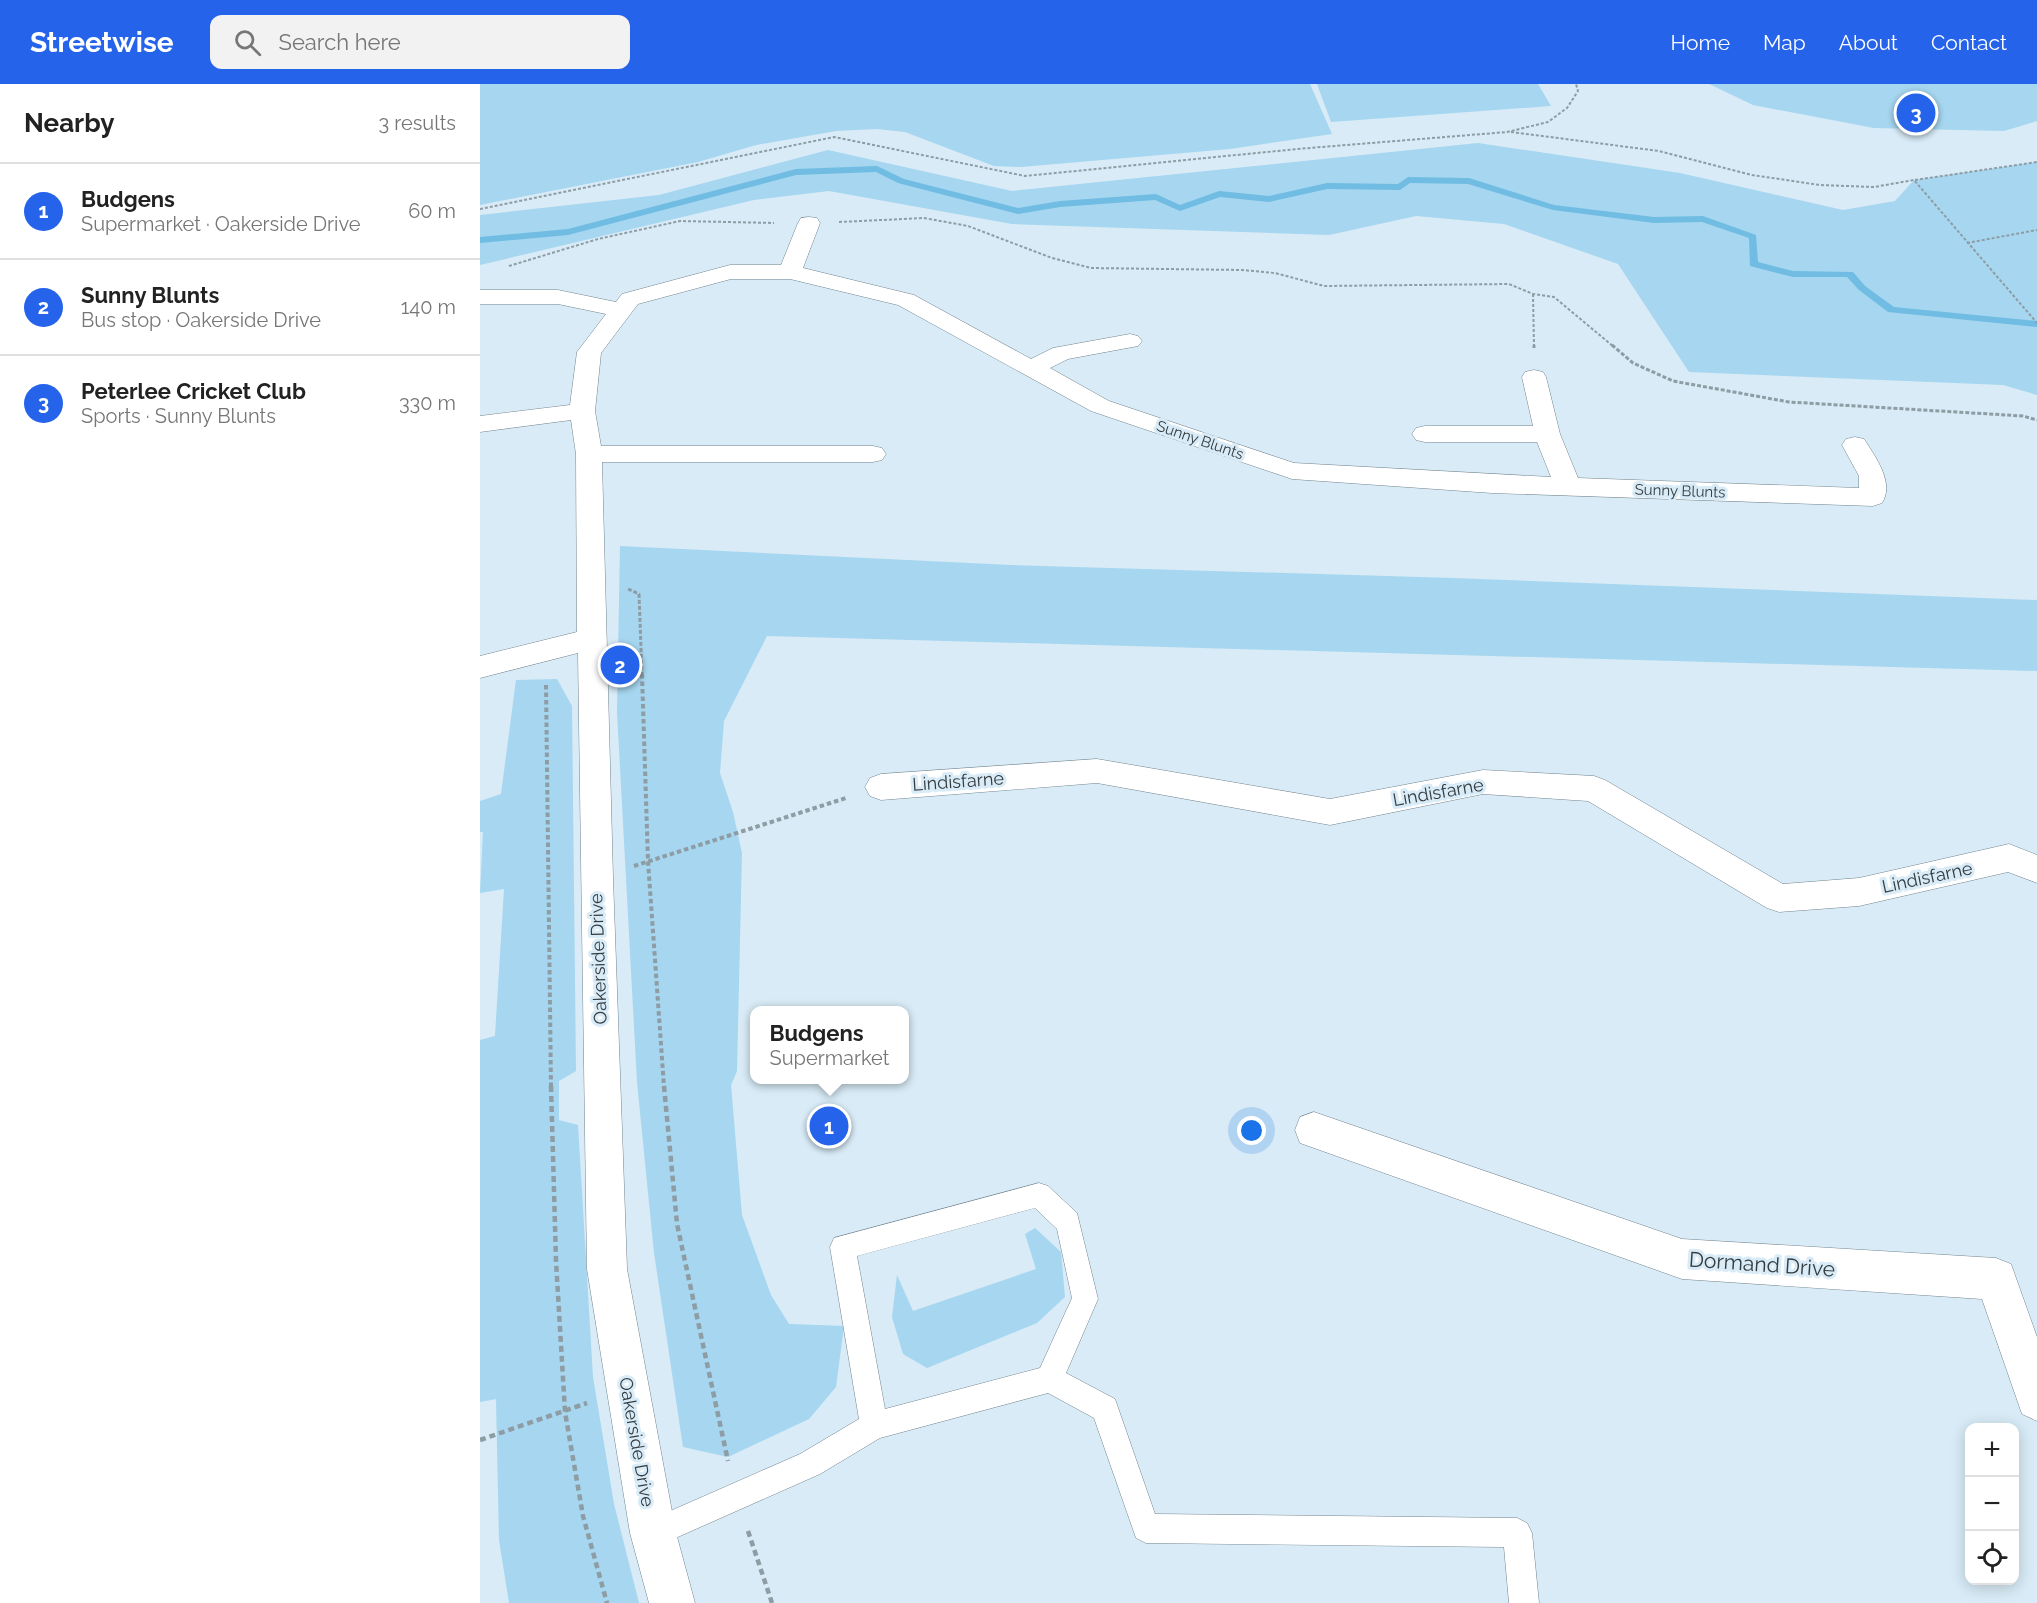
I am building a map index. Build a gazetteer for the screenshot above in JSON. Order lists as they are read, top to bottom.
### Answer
{
  "streets": {
    "street": [
      "Sunny Blunts",
      "Lindisfarne",
      "Oakerside Drive",
      "Dormand Drive"
    ]
  },
  "crossings": [
    ["Sunny Blunts", "Oakerside Drive"]
  ],
  "page": {
    "header": "Streetwise",
    "search": "Search here",
    "nav": [
      "Home",
      "Map",
      "About",
      "Contact"
    ],
    "heading": ["Nearby", "3 results"],
    "pins": ["3", "2", "1"],
    "list": [
      {
        "mark": "1",
        "name": "Budgens",
        "note": "Supermarket · Oakerside Drive",
        "value": "60 m"
      },
      {
        "mark": "2",
        "name": "Sunny Blunts",
        "note": "Bus stop · Oakerside Drive",
        "value": "140 m"
      },
      {
        "mark": "3",
        "name": "Peterlee Cricket Club",
        "note": "Sports · Sunny Blunts",
        "value": "330 m"
      }
    ],
    "popup": ["Budgens", "Supermarket"],
    "map_buttons": ["+", "−"]
  }
}
